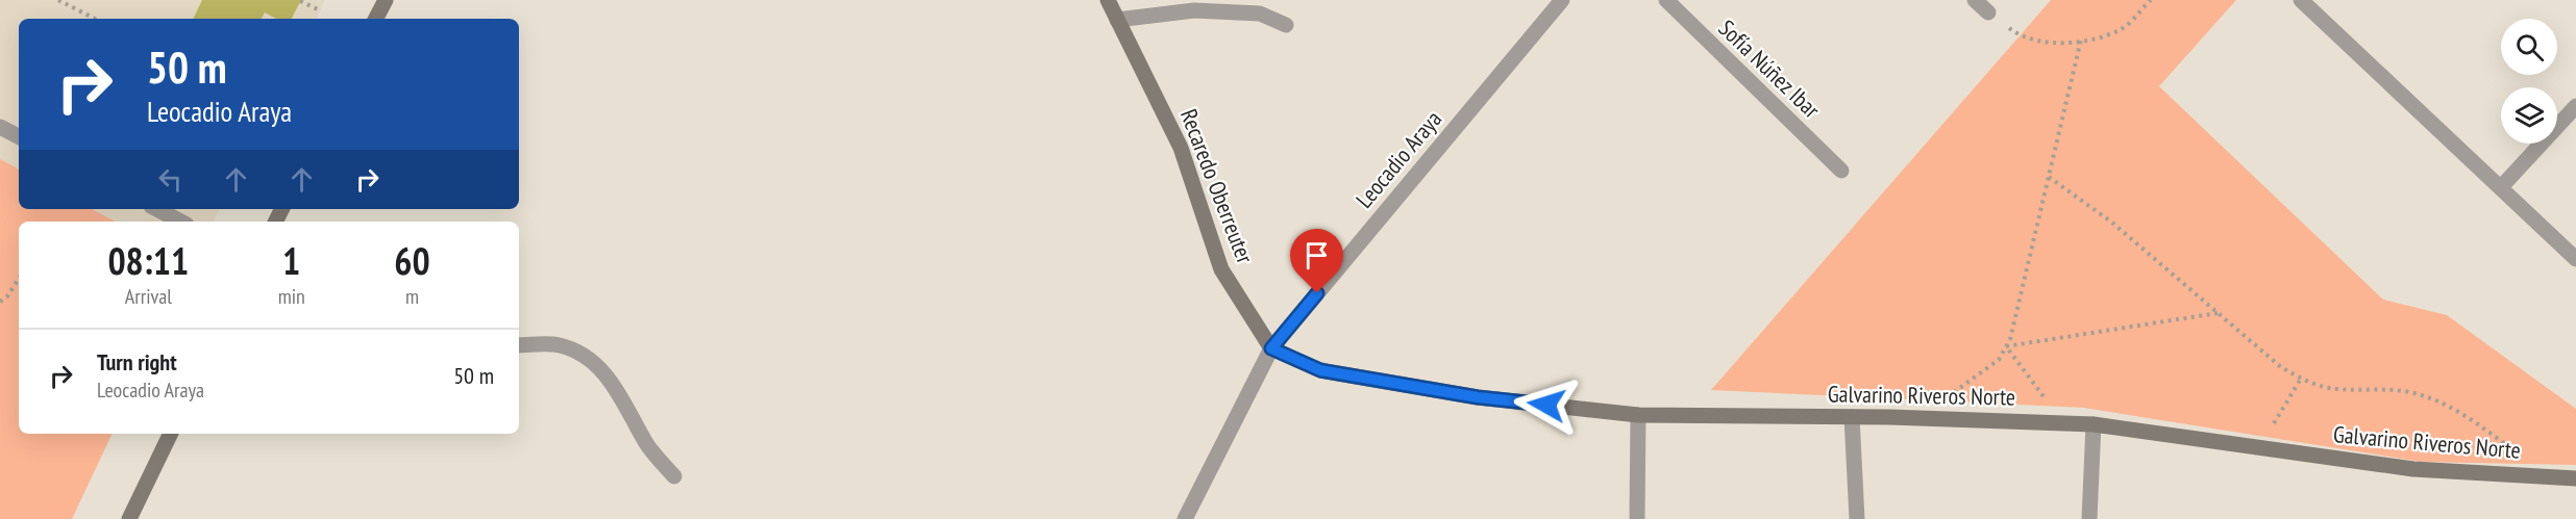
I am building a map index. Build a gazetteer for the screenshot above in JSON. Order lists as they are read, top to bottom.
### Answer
{
  "streets": {
    "street": [
      "Sofía Núñez Ibar",
      "Leocadio Araya",
      "Recaredo Oberreuter",
      "Galvarino Riveros Norte"
    ]
  },
  "crossings": [
    ["Leocadio Araya", "Recaredo Oberreuter"],
    ["Leocadio Araya", "Galvarino Riveros Norte"],
    ["Recaredo Oberreuter", "Galvarino Riveros Norte"]
  ],
  "page": {
    "turn": ["50 m", "Leocadio Araya"],
    "eta": [
      "08:11",
      "Arrival",
      "1",
      "min",
      "60",
      "m"
    ],
    "list": [
      {
        "name": "Turn right",
        "note": "Leocadio Araya",
        "value": "50 m"
      }
    ]
  }
}
